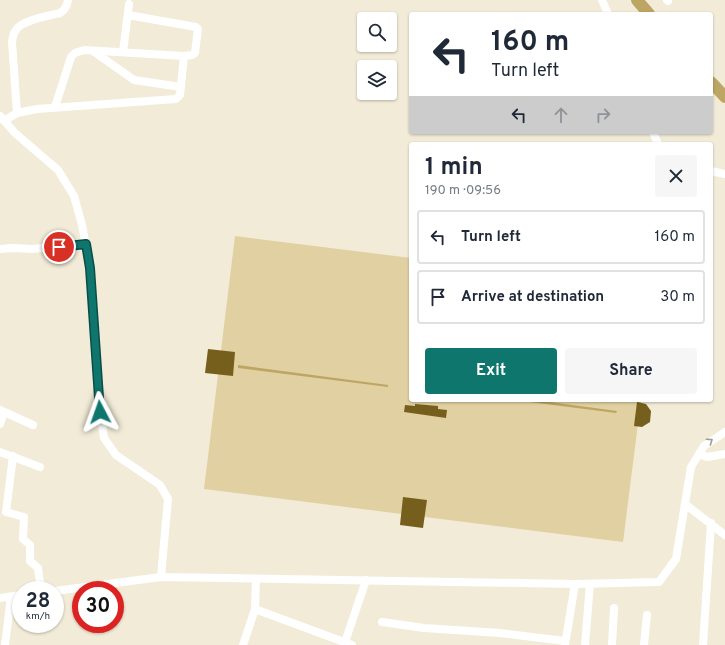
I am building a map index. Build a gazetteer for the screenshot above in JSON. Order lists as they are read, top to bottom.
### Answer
{
  "page": {
    "turn": ["160 m", "Turn left"],
    "heading": ["1 min", "190 m · 09:56"],
    "list": [
      {
        "name": "Turn left",
        "value": "160 m"
      },
      {
        "name": "Arrive at destination",
        "value": "30 m"
      }
    ],
    "buttons": ["Exit", "Share"],
    "speed": "28 km/h",
    "limit": "30"
  }
}
